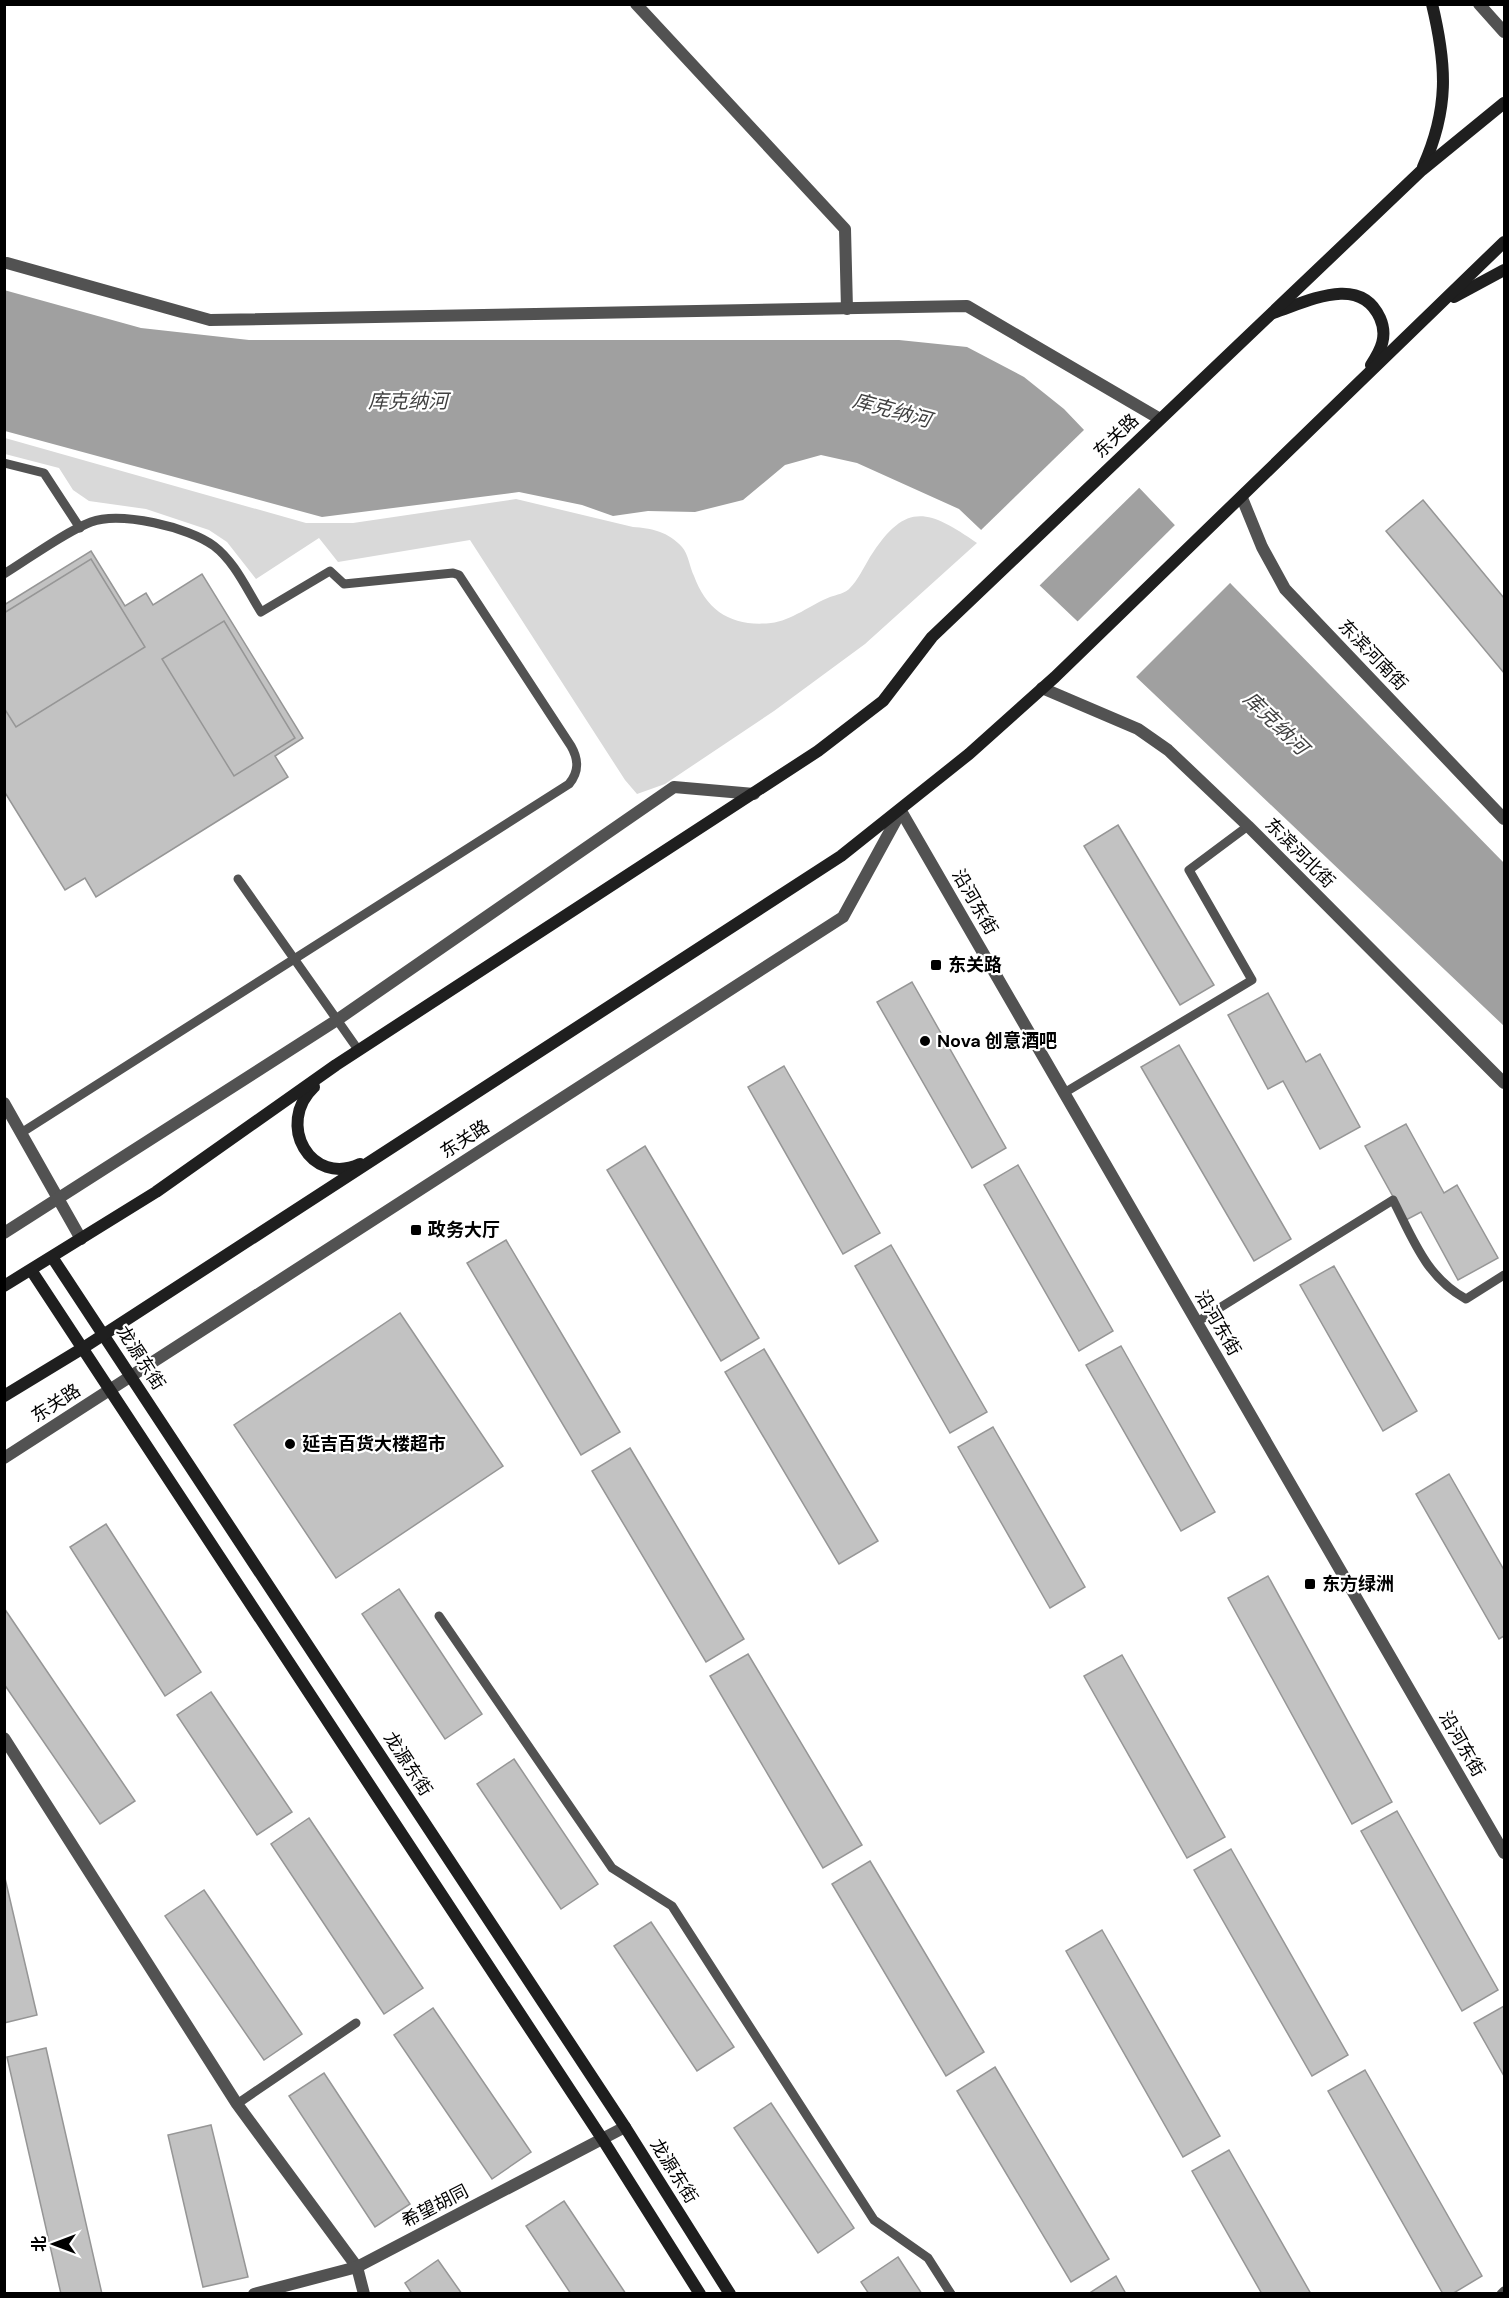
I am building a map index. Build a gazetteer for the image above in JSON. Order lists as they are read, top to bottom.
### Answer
{
  "streets": {
    "main road": ["东关路", "龙源东街"],
    "street": [
      "东滨河南街",
      "东滨河北街",
      "沿河东街",
      "希望胡同"
    ]
  },
  "crossings": [
    ["东关路", "东滨河南街"],
    ["东关路", "东滨河北街"],
    ["东关路", "沿河东街"],
    ["东关路", "龙源东街"],
    ["龙源东街", "希望胡同"]
  ],
  "water": ["库克纳河"],
  "places": {
    "transit": ["东关路", "政务大厅", "东方绿洲"],
    "other": ["Nova 创意酒吧", "延吉百货大楼超市"]
  },
  "north": "left"
}
